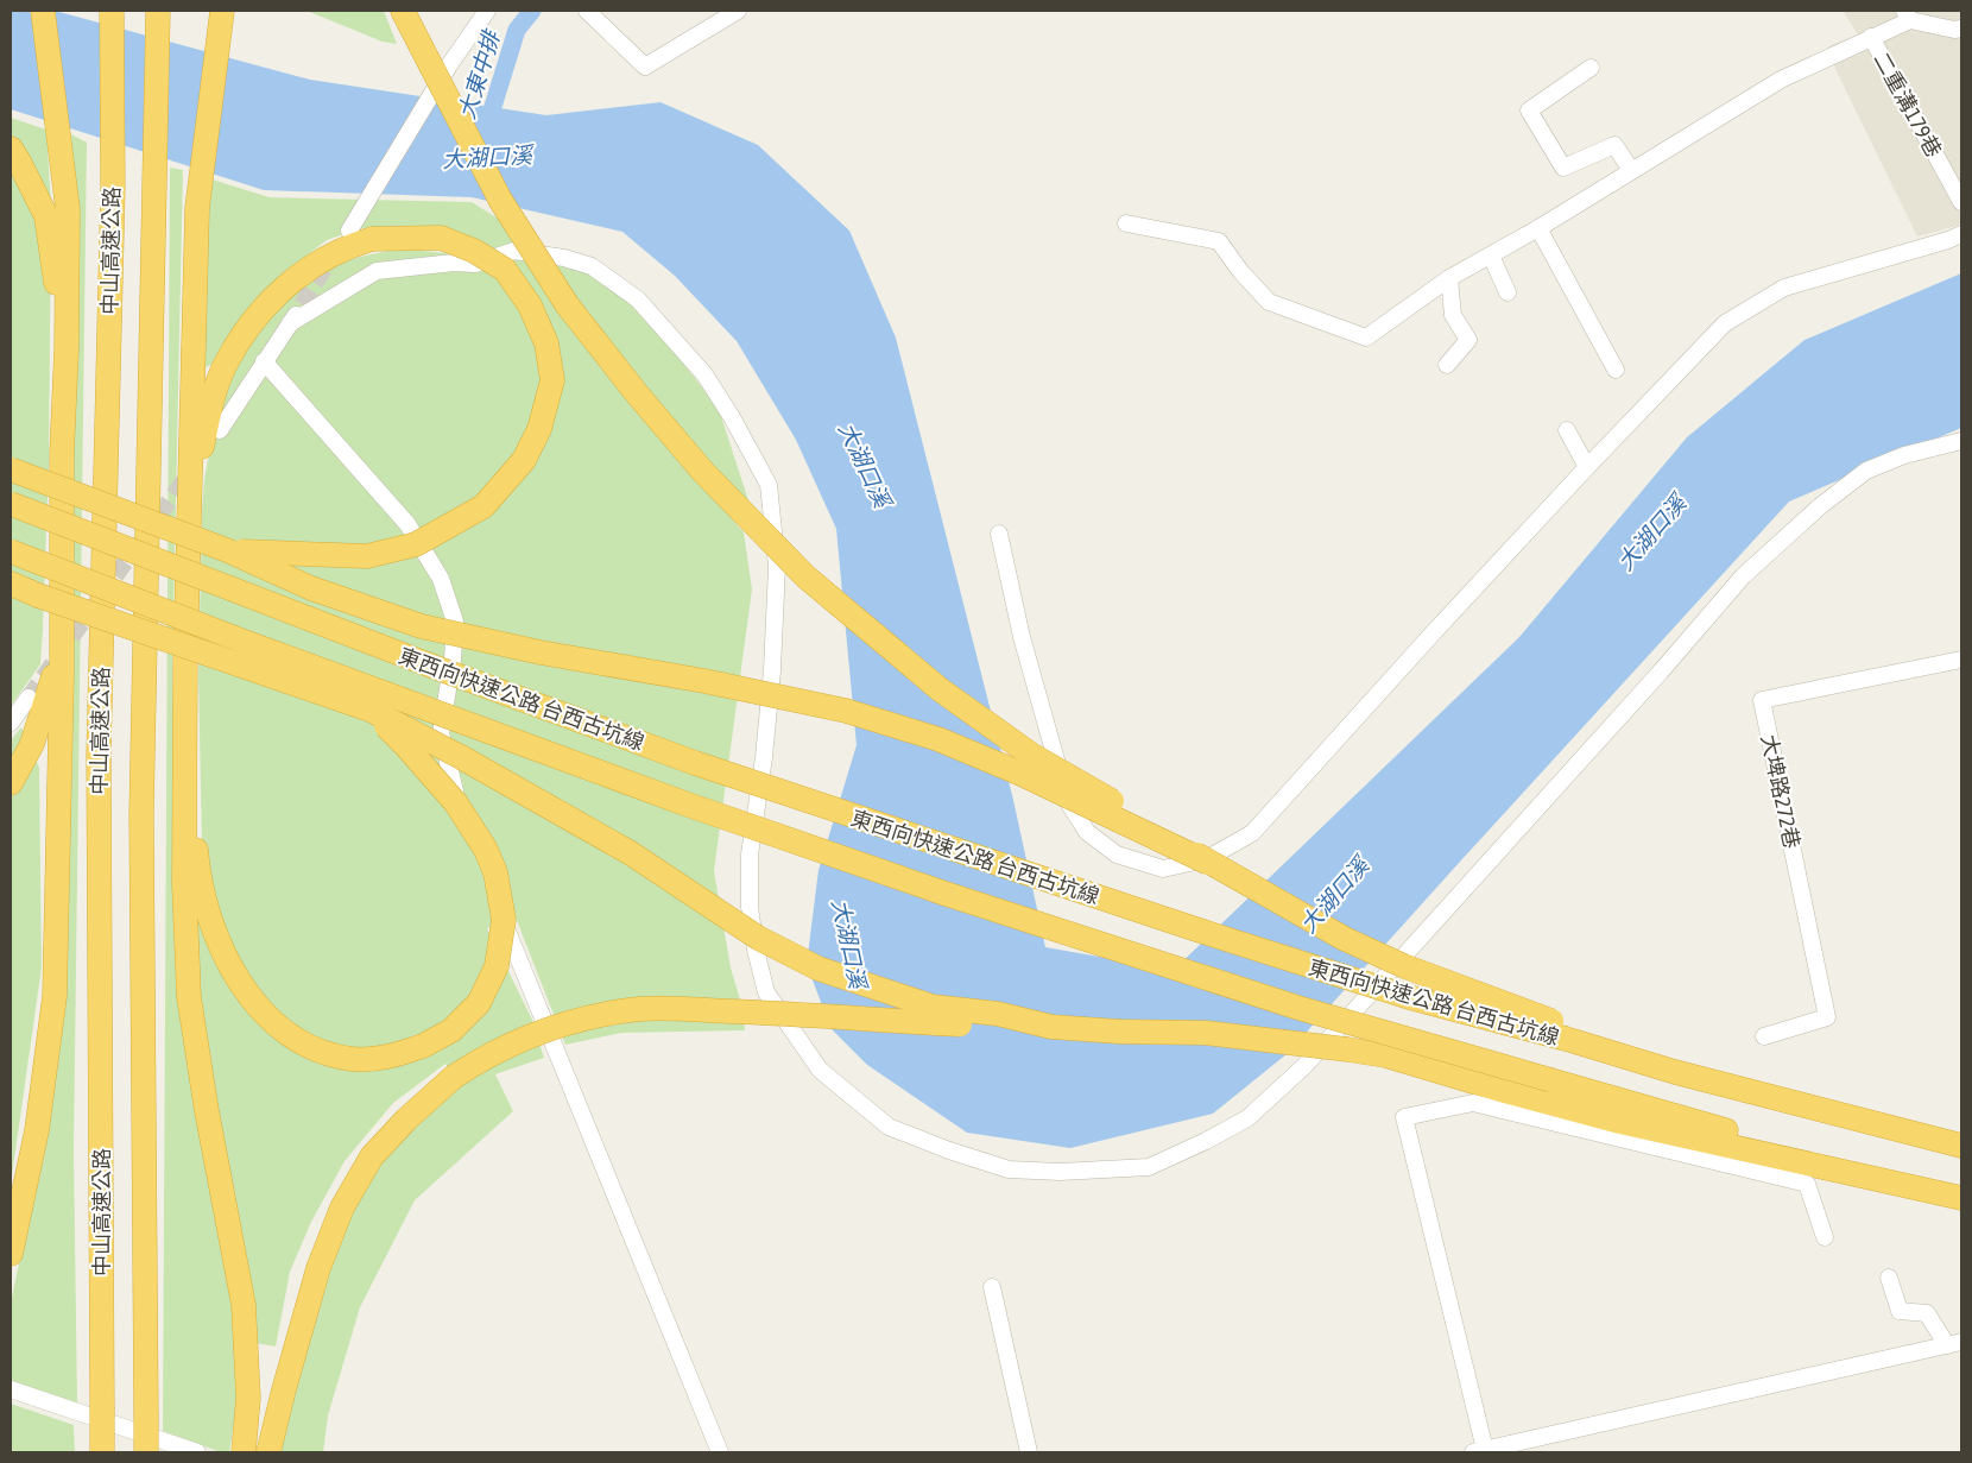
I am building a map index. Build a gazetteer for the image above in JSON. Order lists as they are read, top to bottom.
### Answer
{
  "streets": {
    "highway": ["中山高速公路", "東西向快速公路 台西古坑線"],
    "street": ["二重溝179巷", "大埤路272巷"]
  },
  "water": ["大東中排", "大湖口溪"]
}
